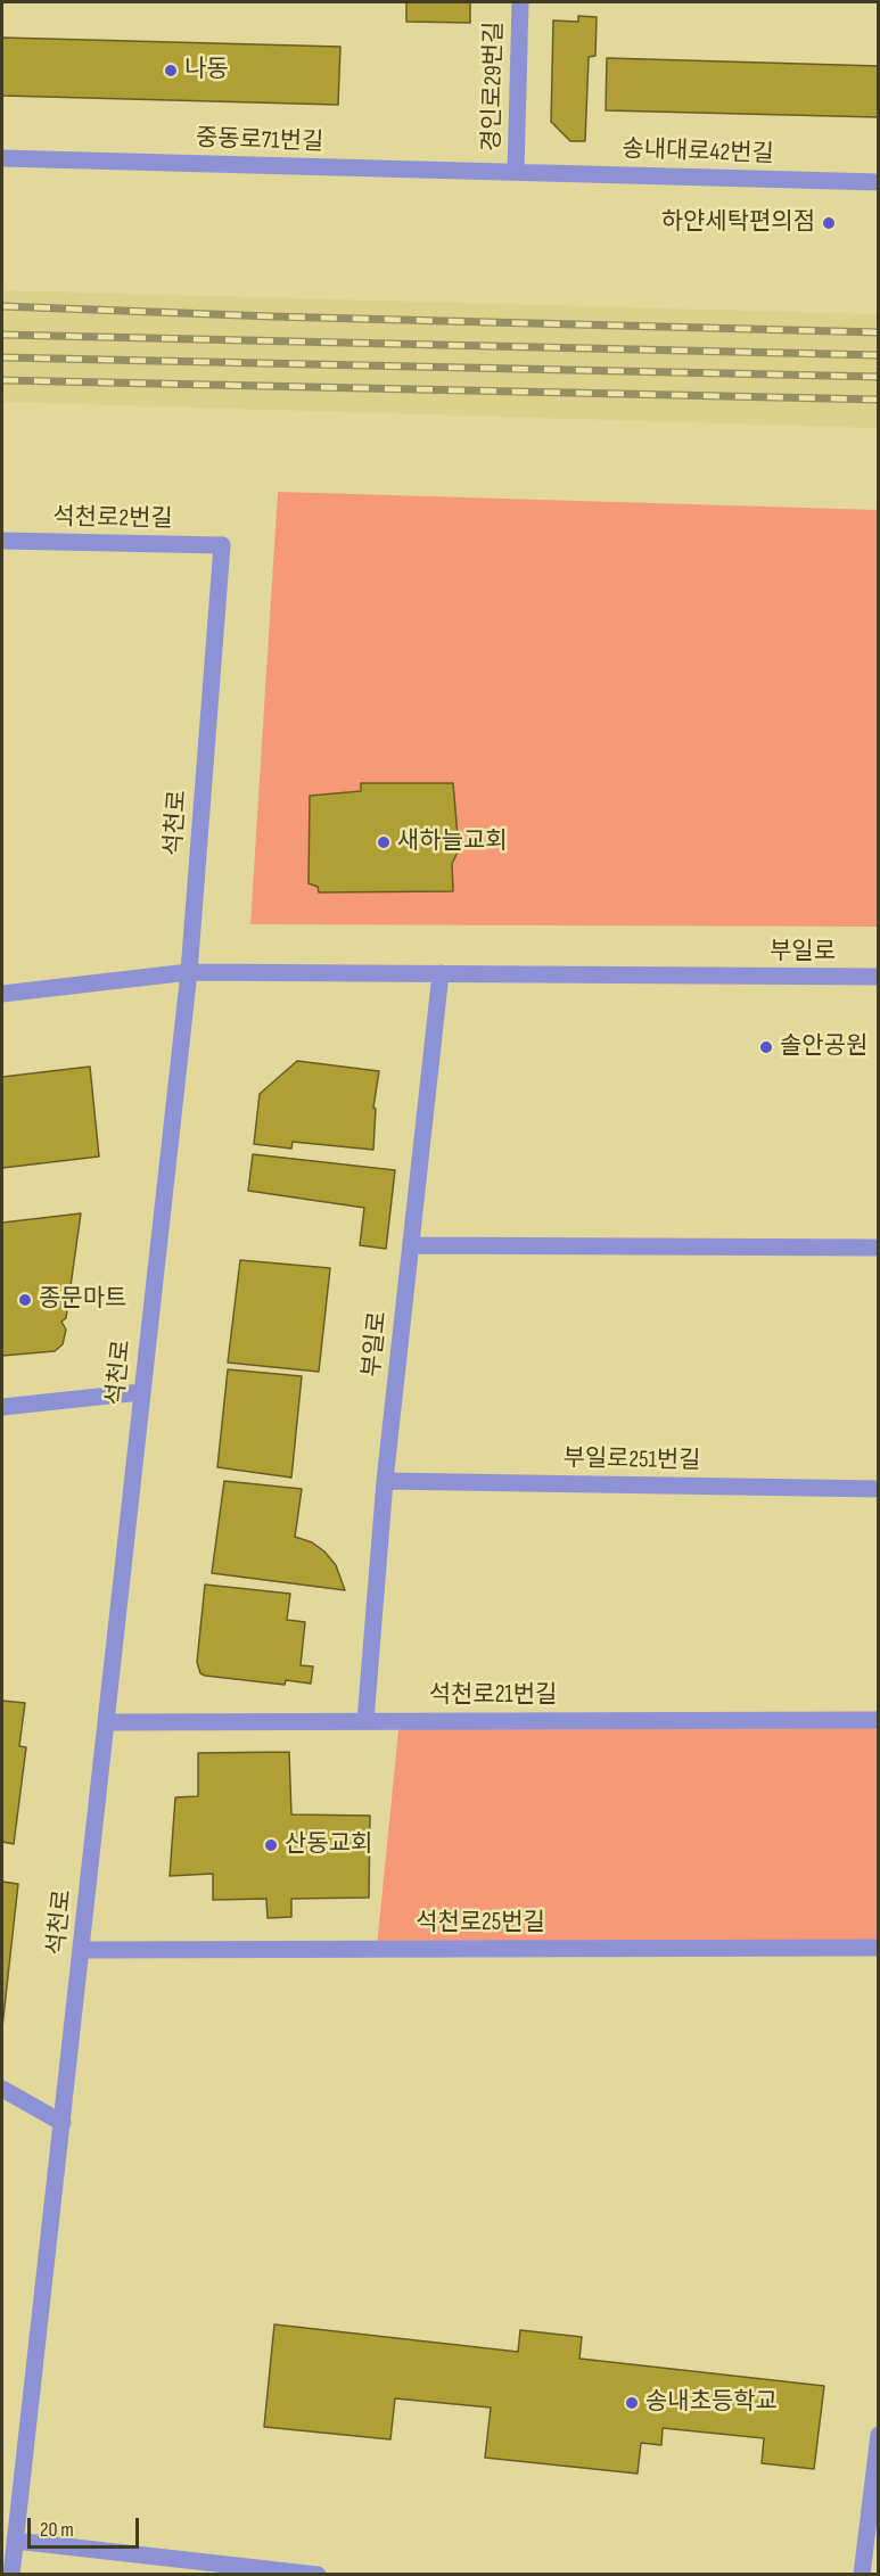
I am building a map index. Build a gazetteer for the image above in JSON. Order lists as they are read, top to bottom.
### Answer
{
  "streets": {
    "street": [
      "경인로29번길",
      "중동로71번길",
      "송내대로42번길",
      "석천로2번길",
      "석천로",
      "부일로",
      "부일로251번길",
      "석천로21번길",
      "석천로25번길"
    ]
  },
  "crossings": [
    ["경인로29번길", "중동로71번길"],
    ["경인로29번길", "송내대로42번길"],
    ["중동로71번길", "송내대로42번길"],
    ["석천로2번길", "석천로"],
    ["석천로", "부일로"],
    ["석천로", "석천로21번길"],
    ["석천로", "석천로25번길"],
    ["부일로", "부일로251번길"],
    ["부일로", "석천로21번길"]
  ],
  "places": [
    "나동",
    "하얀세탁편의점",
    "새하늘교회",
    "솔안공원",
    "종문마트",
    "산동교회",
    "송내초등학교"
  ],
  "scale_bar": "20 m"
}
